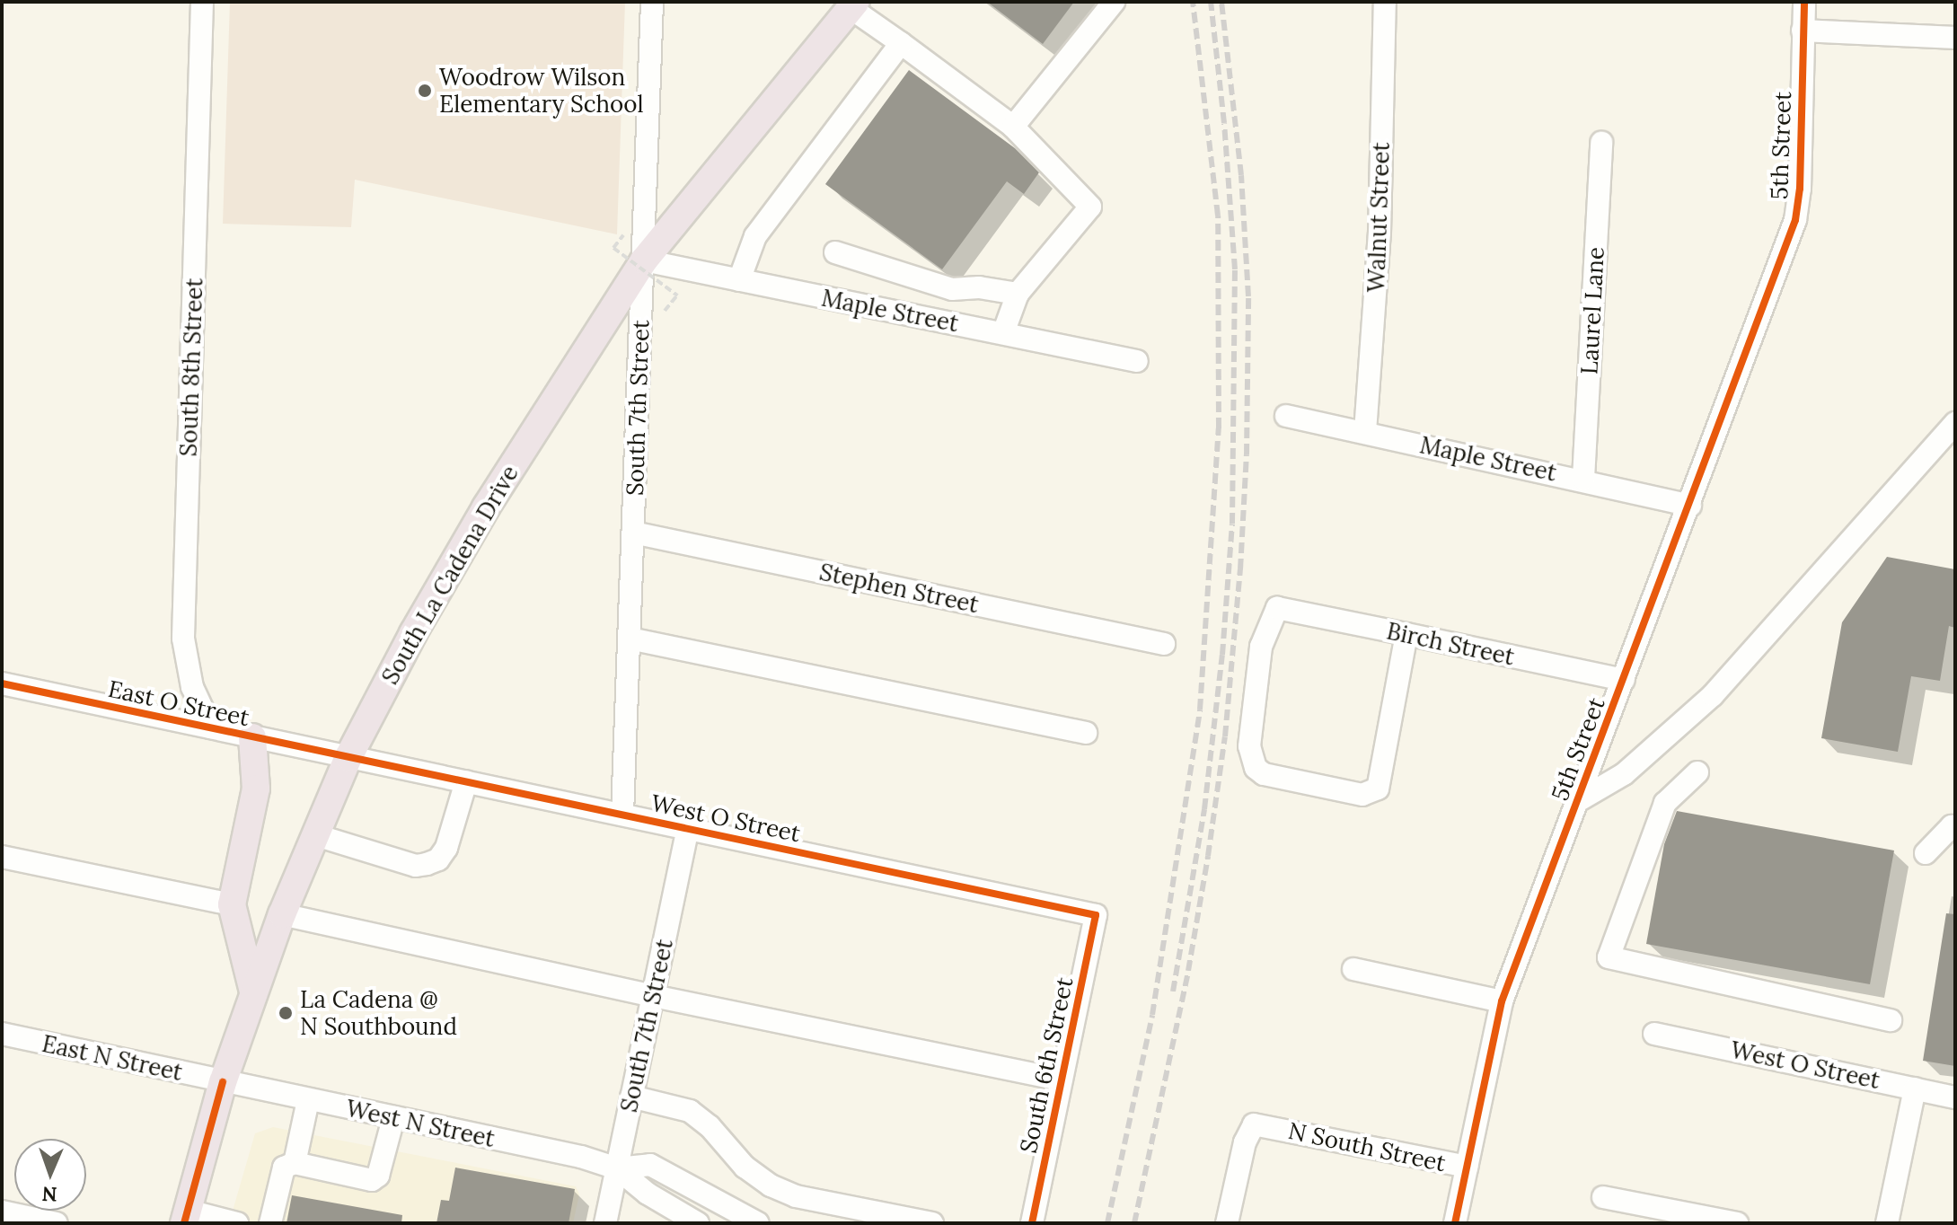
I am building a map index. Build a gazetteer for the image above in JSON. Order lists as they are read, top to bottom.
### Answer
{
  "streets": {
    "main road": ["South La Cadena Drive"],
    "street": [
      "5th Street",
      "Walnut Street",
      "Maple Street",
      "Laurel Lane",
      "South 8th Street",
      "South 7th Street",
      "Stephen Street",
      "Birch Street",
      "East O Street",
      "West O Street",
      "East N Street",
      "South 6th Street",
      "West N Street",
      "N South Street"
    ]
  },
  "crossings": [
    ["5th Street", "Maple Street"],
    ["5th Street", "Birch Street"],
    ["5th Street", "N South Street"],
    ["Walnut Street", "Maple Street"],
    ["Maple Street", "Laurel Lane"],
    ["Maple Street", "South 7th Street"],
    ["Maple Street", "South La Cadena Drive"],
    ["South 8th Street", "East O Street"],
    ["South 7th Street", "South La Cadena Drive"],
    ["South 7th Street", "Stephen Street"],
    ["South 7th Street", "West O Street"],
    ["South 7th Street", "West N Street"],
    ["South La Cadena Drive", "East O Street"],
    ["South La Cadena Drive", "West O Street"],
    ["South La Cadena Drive", "East N Street"],
    ["South La Cadena Drive", "West N Street"],
    ["East O Street", "West O Street"],
    ["West O Street", "South 6th Street"],
    ["East N Street", "West N Street"]
  ],
  "places": ["Woodrow Wilson Elementary School", "La Cadena @ N Southbound"],
  "north": "bottom"
}
